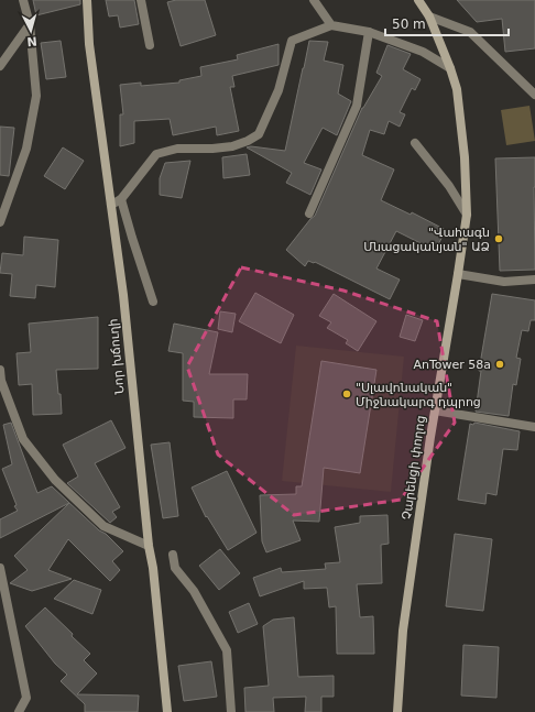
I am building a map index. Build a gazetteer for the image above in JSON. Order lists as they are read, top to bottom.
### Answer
{
  "streets": {
    "main road": ["Նոր խճուղի", "Չարենցի փողոց"]
  },
  "places": ["\"Վահագն Մնացականյան\" ԱՁ", "AnTower 58a", "\"Սլավոնական\" Միջնակարգ դպրոց"],
  "scale_bar": "50 m",
  "north": "bottom"
}
